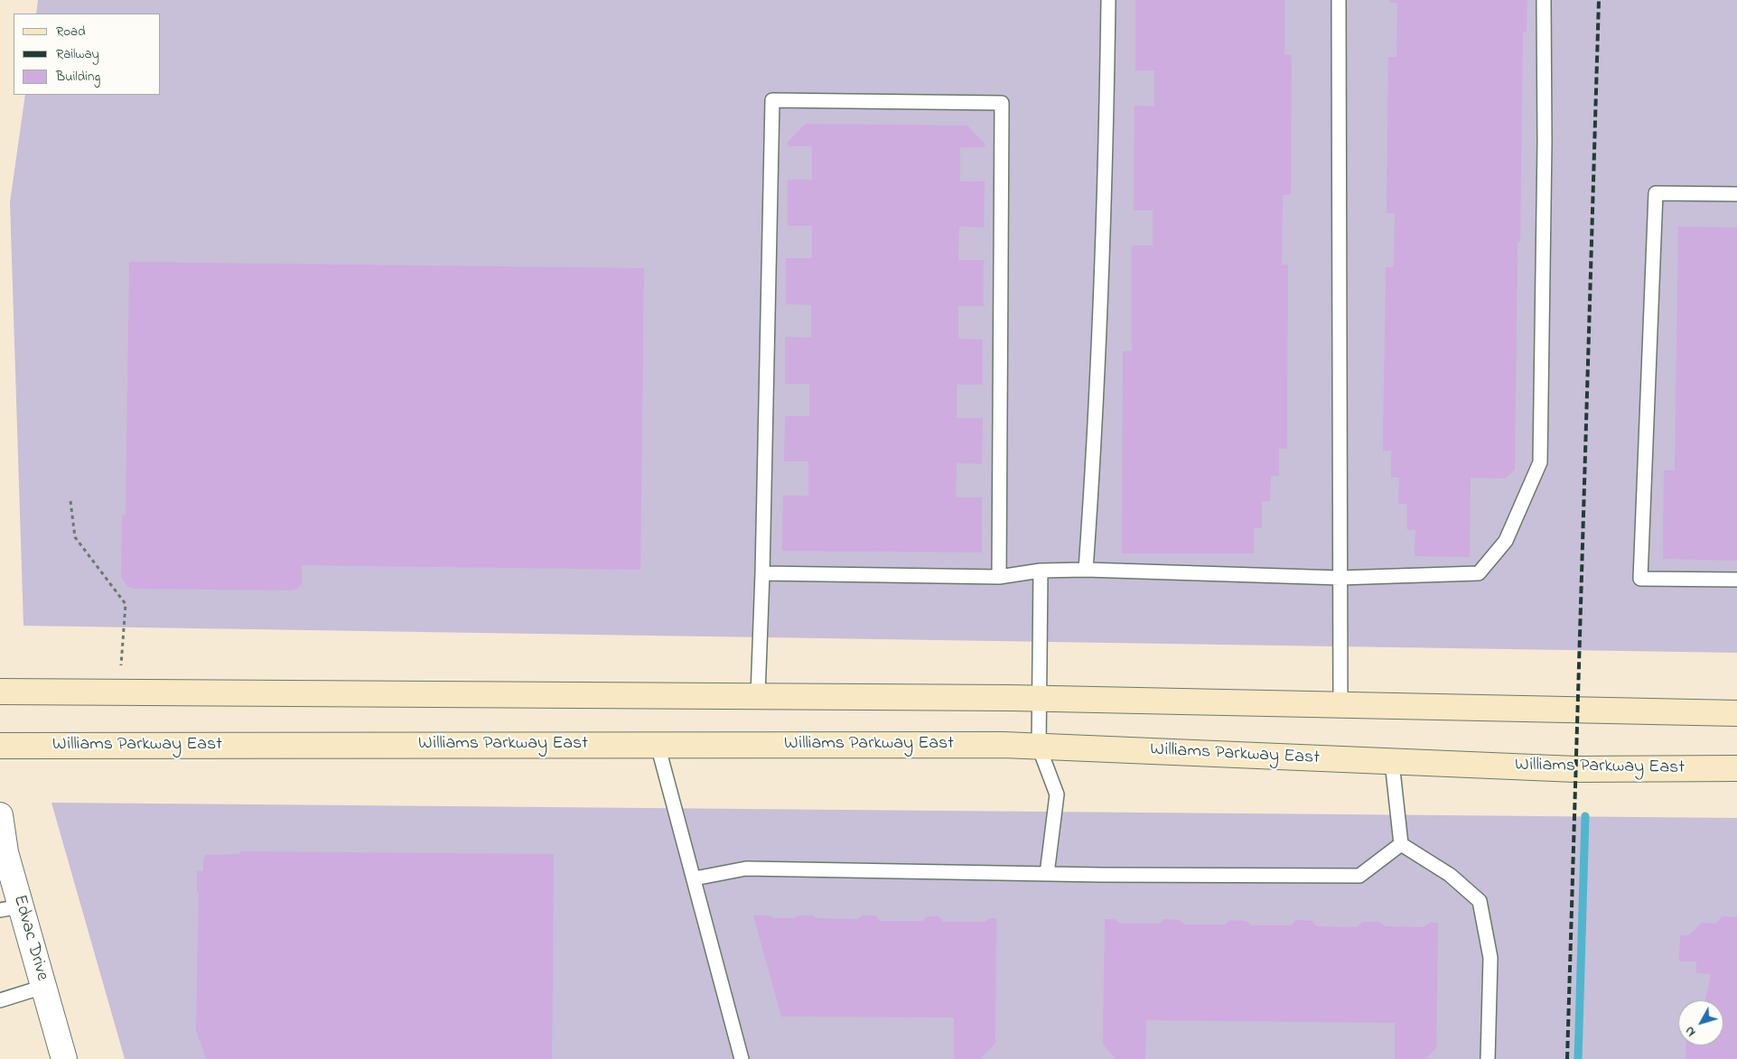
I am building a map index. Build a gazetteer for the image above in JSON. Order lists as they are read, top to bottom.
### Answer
{
  "streets": {
    "main road": ["Williams Parkway East"],
    "street": ["Edvac Drive"]
  },
  "legend": ["Road", "Railway", "Building"],
  "north": "bottom left"
}
